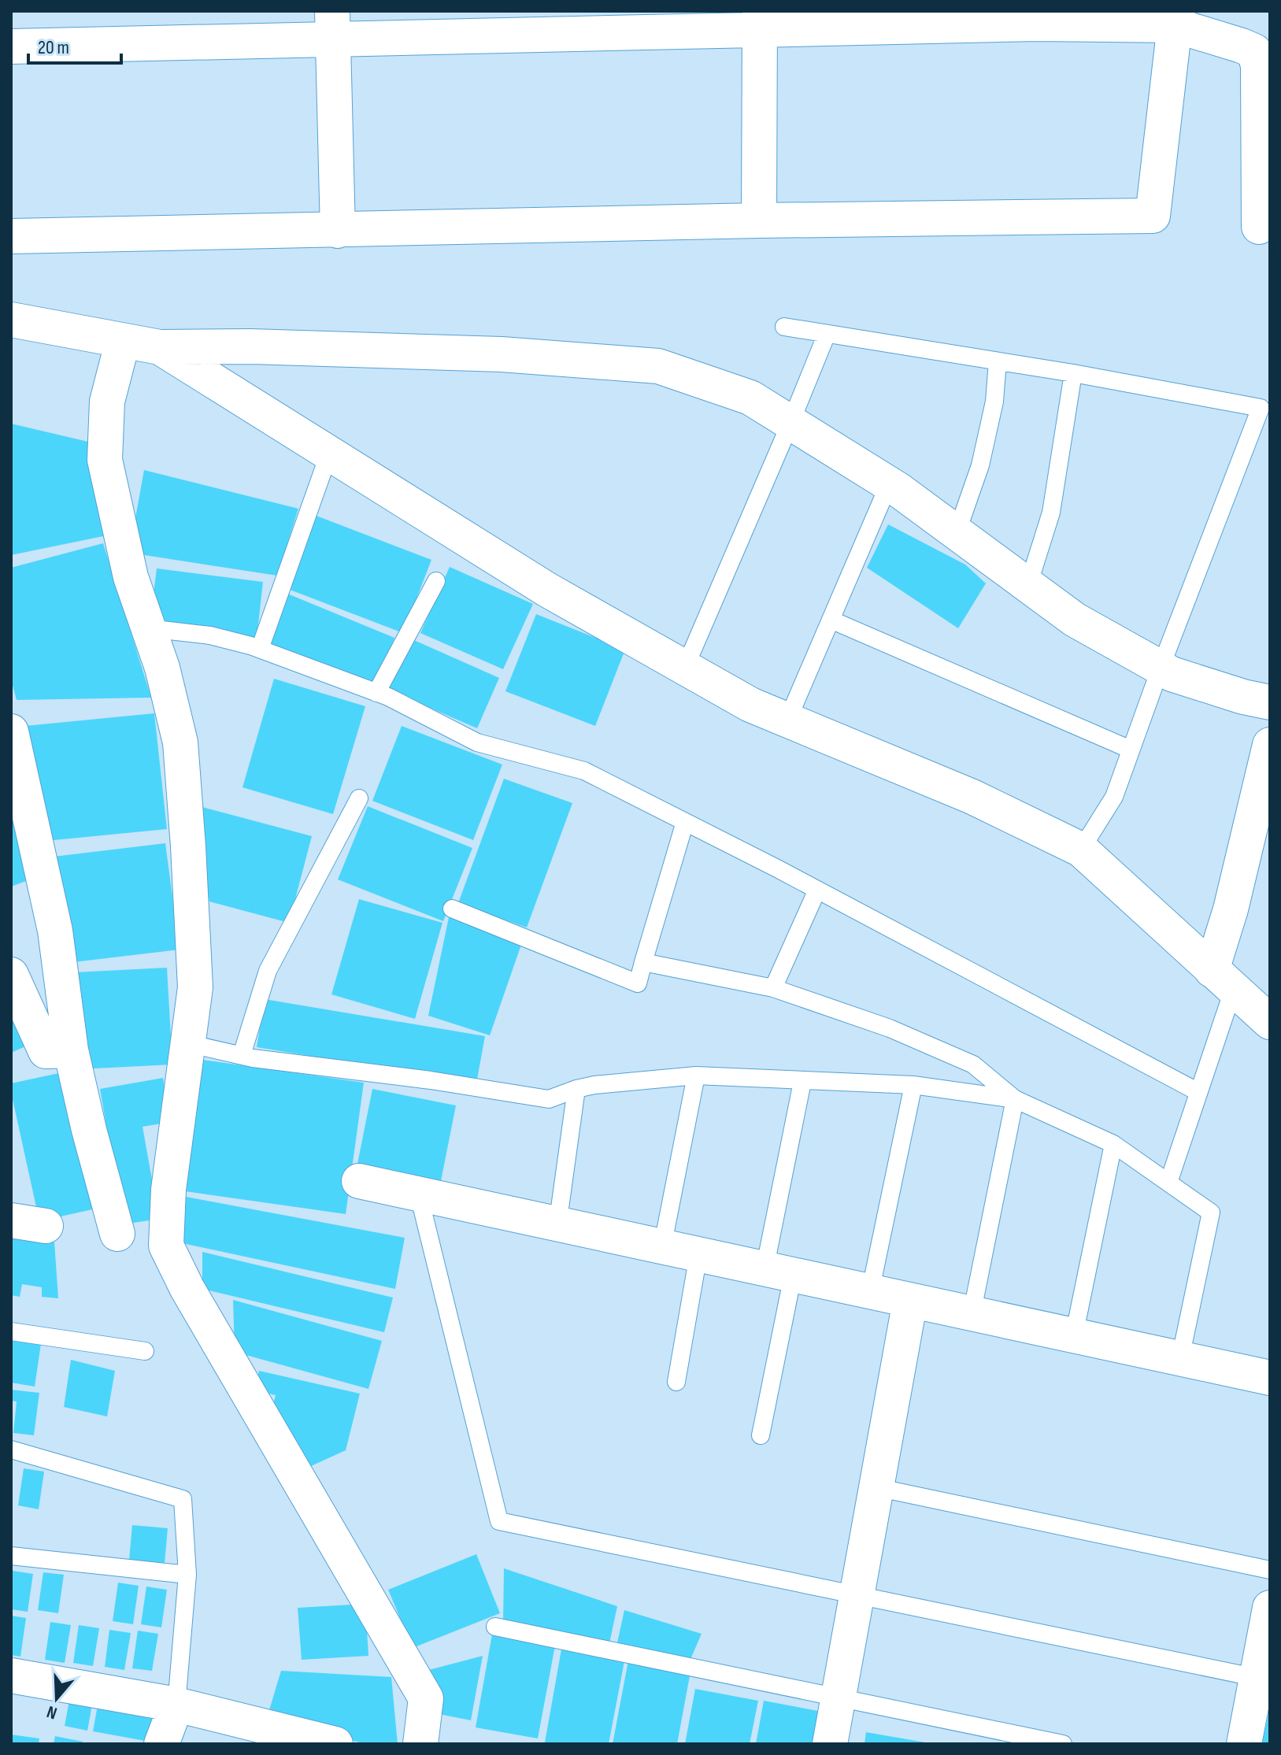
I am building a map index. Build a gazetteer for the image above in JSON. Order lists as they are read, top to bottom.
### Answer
{
  "scale_bar": "20 m",
  "north": "bottom"
}
